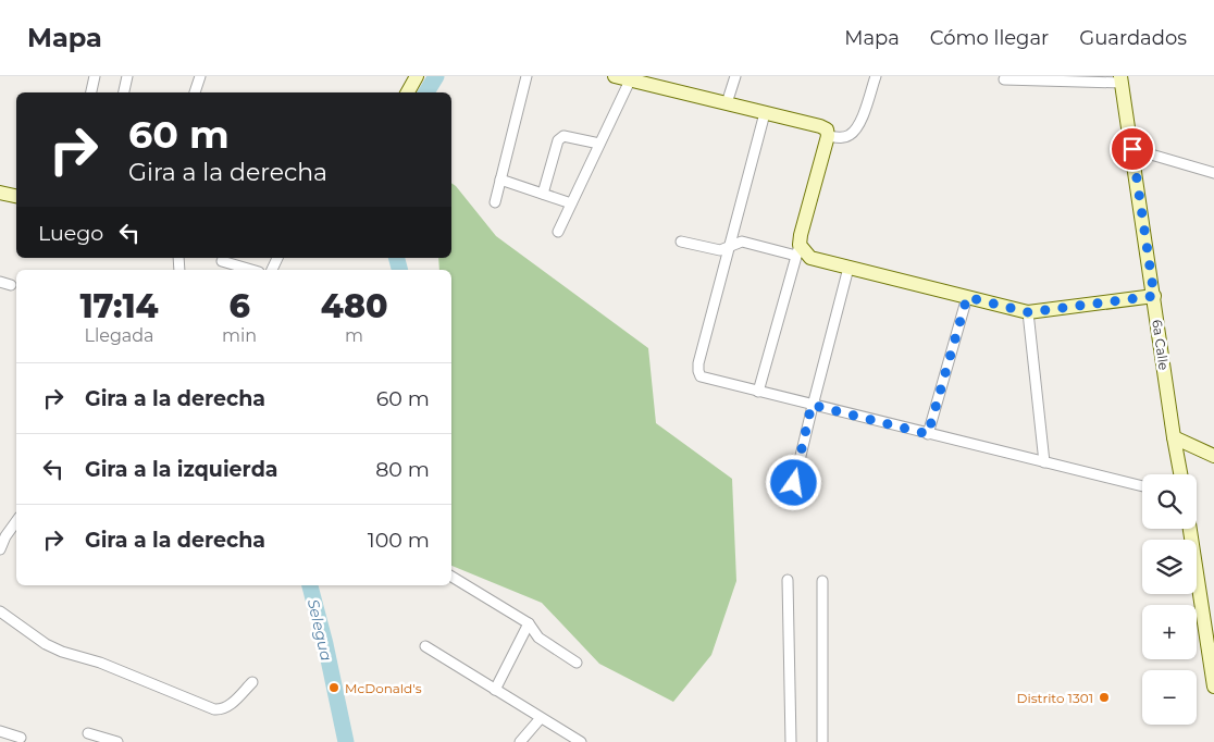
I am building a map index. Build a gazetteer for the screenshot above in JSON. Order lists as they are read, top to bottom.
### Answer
{
  "streets": {
    "street": ["6a Calle"]
  },
  "water": ["Selegua"],
  "places": ["McDonald's", "Distrito 1301"],
  "page": {
    "header": "Mapa",
    "nav": ["Mapa", "Cómo llegar", "Guardados"],
    "turn": ["60 m", "Gira a la derecha"],
    "then": "Luego",
    "eta": [
      "17:14",
      "Llegada",
      "6",
      "min",
      "480",
      "m"
    ],
    "list": [
      {
        "name": "Gira a la derecha",
        "value": "60 m"
      },
      {
        "name": "Gira a la izquierda",
        "value": "80 m"
      },
      {
        "name": "Gira a la derecha",
        "value": "100 m"
      }
    ],
    "map_buttons": ["+", "−"]
  }
}
